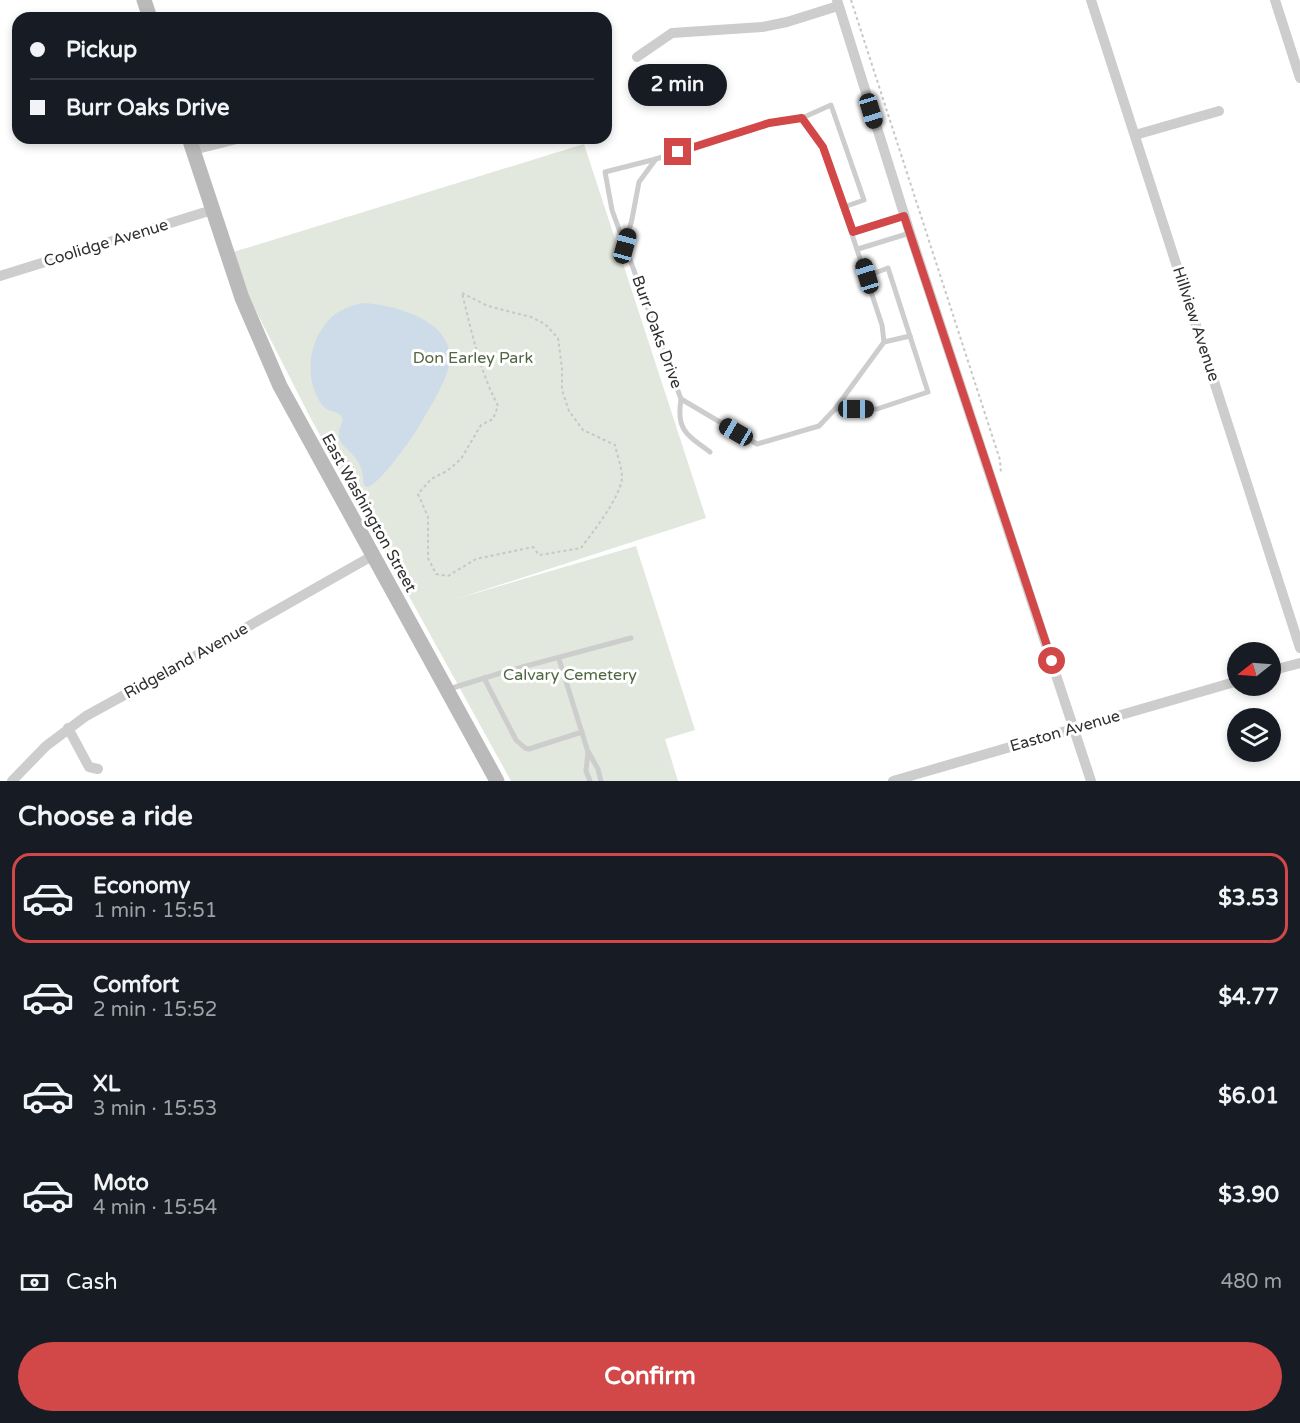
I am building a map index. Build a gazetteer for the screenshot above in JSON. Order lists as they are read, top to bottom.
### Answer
{
  "streets": {
    "main road": ["East Washington Street"],
    "street": [
      "Coolidge Avenue",
      "Hillview Avenue",
      "Ridgeland Avenue",
      "Easton Avenue"
    ],
    "lane": ["Burr Oaks Drive"]
  },
  "crossings": [
    ["Coolidge Avenue", "East Washington Street"],
    ["East Washington Street", "Ridgeland Avenue"]
  ],
  "parks": ["Don Earley Park", "Calvary Cemetery"],
  "north": "left",
  "page": {
    "banner": ["Pickup", "Burr Oaks Drive"],
    "bubble": "2 min",
    "heading": "Choose a ride",
    "list": [
      {
        "name": "Economy",
        "note": "1 min · 15:51",
        "value": "$3.53"
      },
      {
        "name": "Comfort",
        "note": "2 min · 15:52",
        "value": "$4.77"
      },
      {
        "name": "XL",
        "note": "3 min · 15:53",
        "value": "$6.01"
      },
      {
        "name": "Moto",
        "note": "4 min · 15:54",
        "value": "$3.90"
      }
    ],
    "pay": ["Cash", "480 m"],
    "buttons": "Confirm"
  }
}
